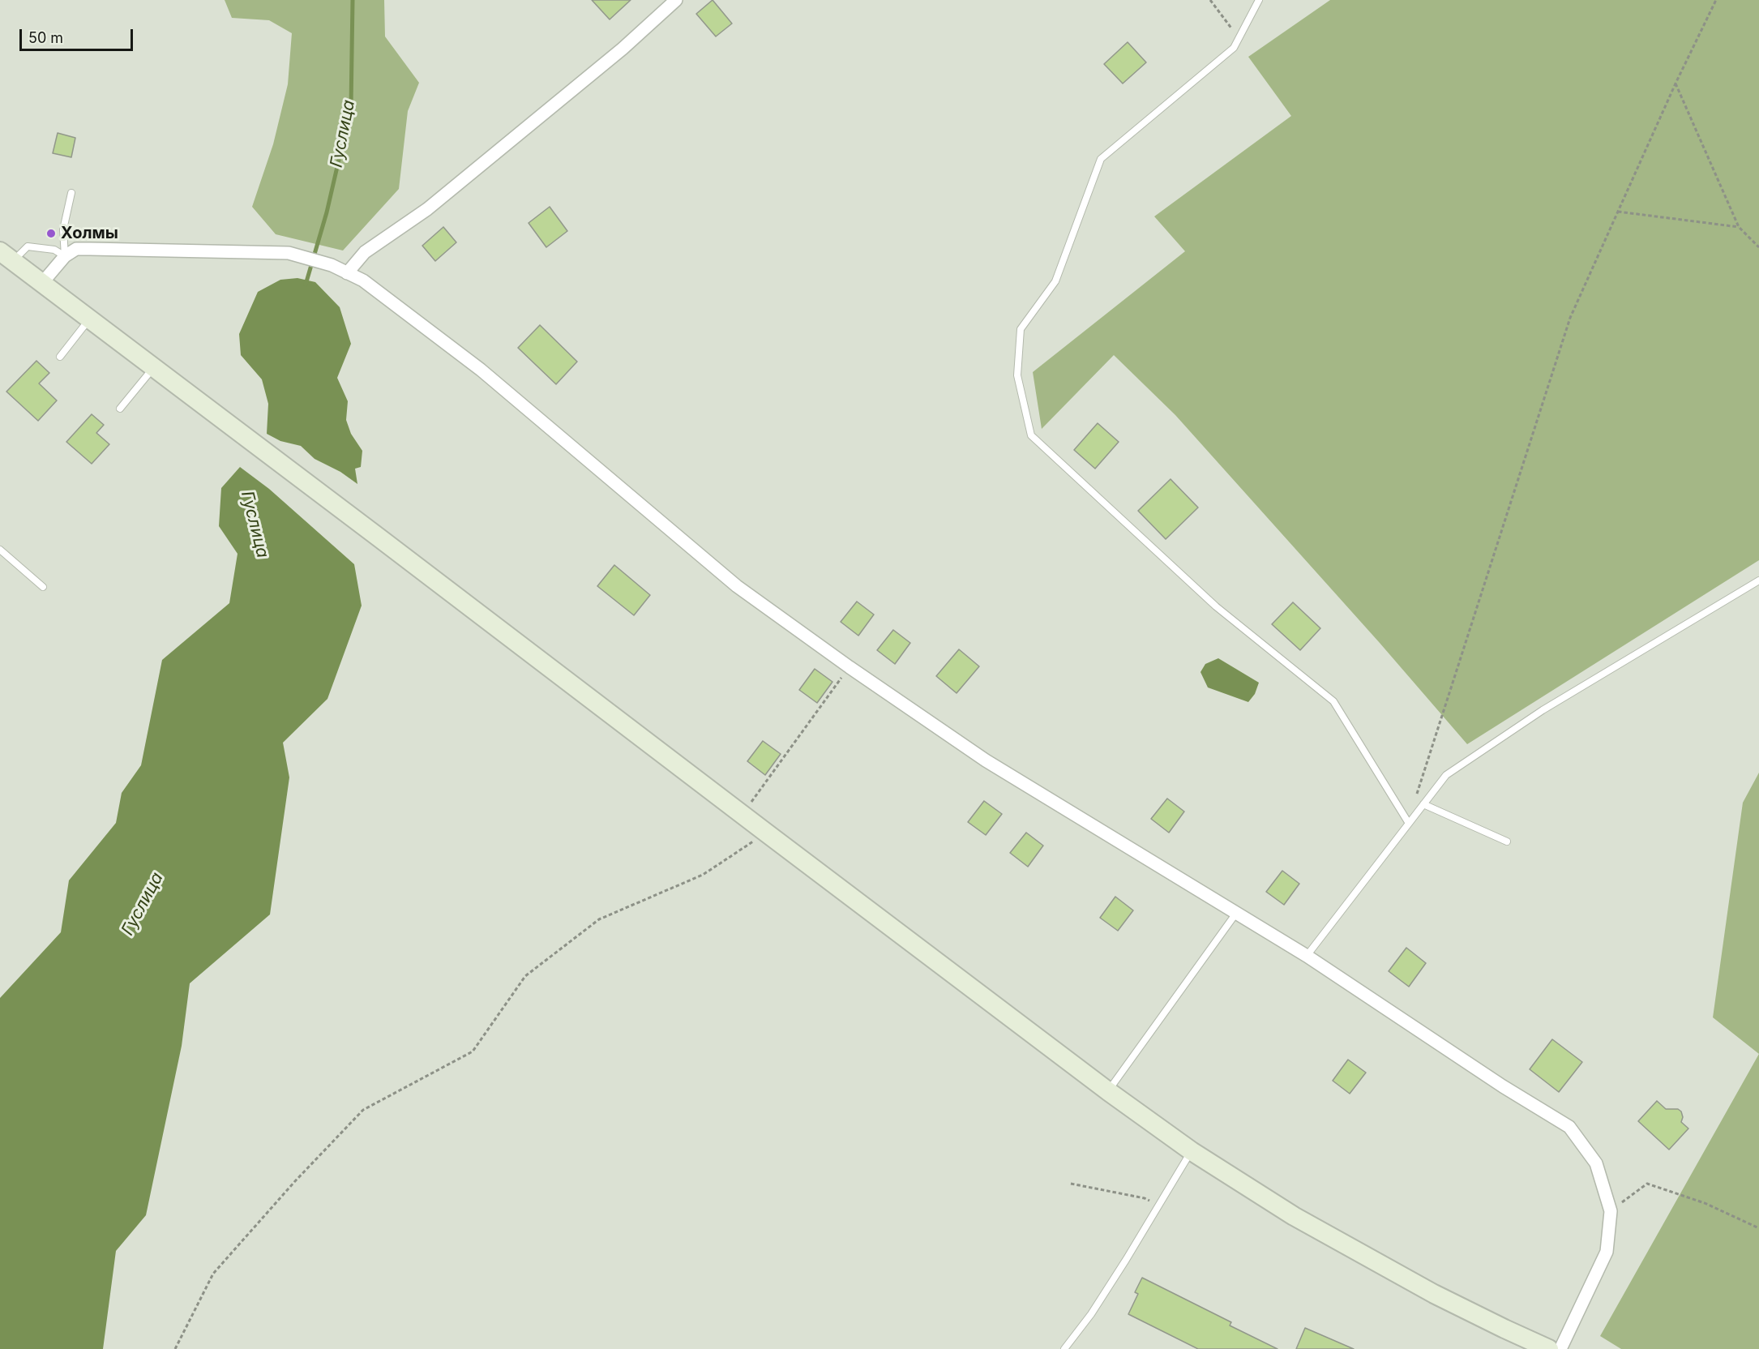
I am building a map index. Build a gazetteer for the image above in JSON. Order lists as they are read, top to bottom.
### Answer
{
  "water": ["Гуслица"],
  "places": ["Холмы"],
  "scale_bar": "50 m"
}
